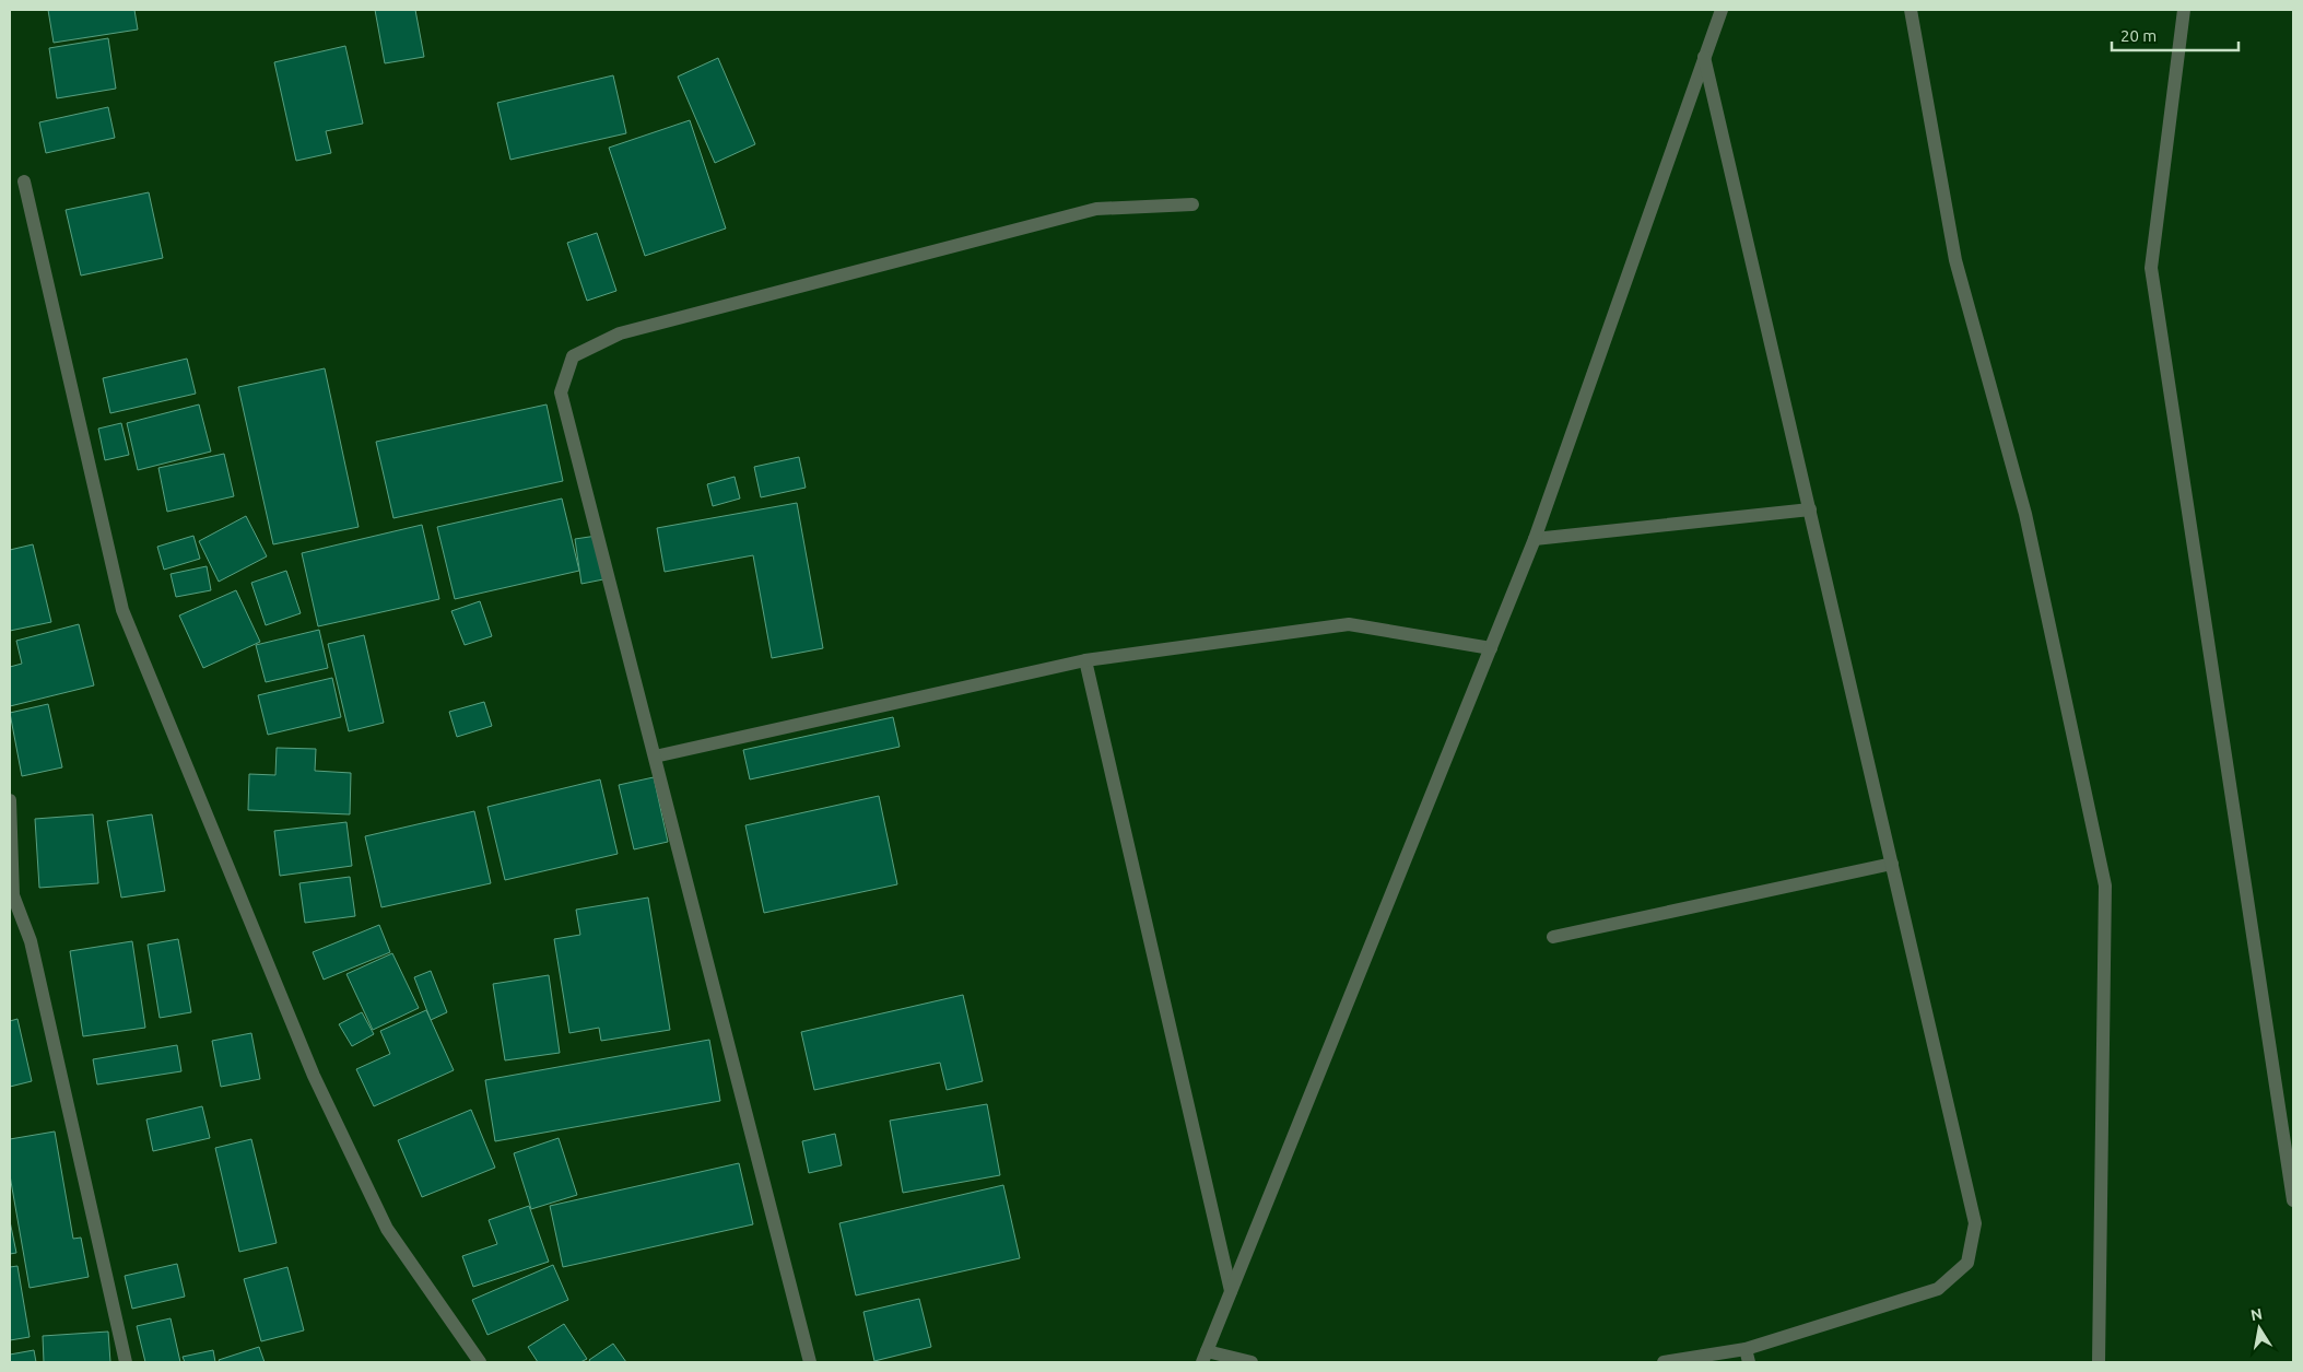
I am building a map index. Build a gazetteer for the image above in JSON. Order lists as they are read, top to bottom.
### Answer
{
  "scale_bar": "20 m",
  "north": "top"
}
